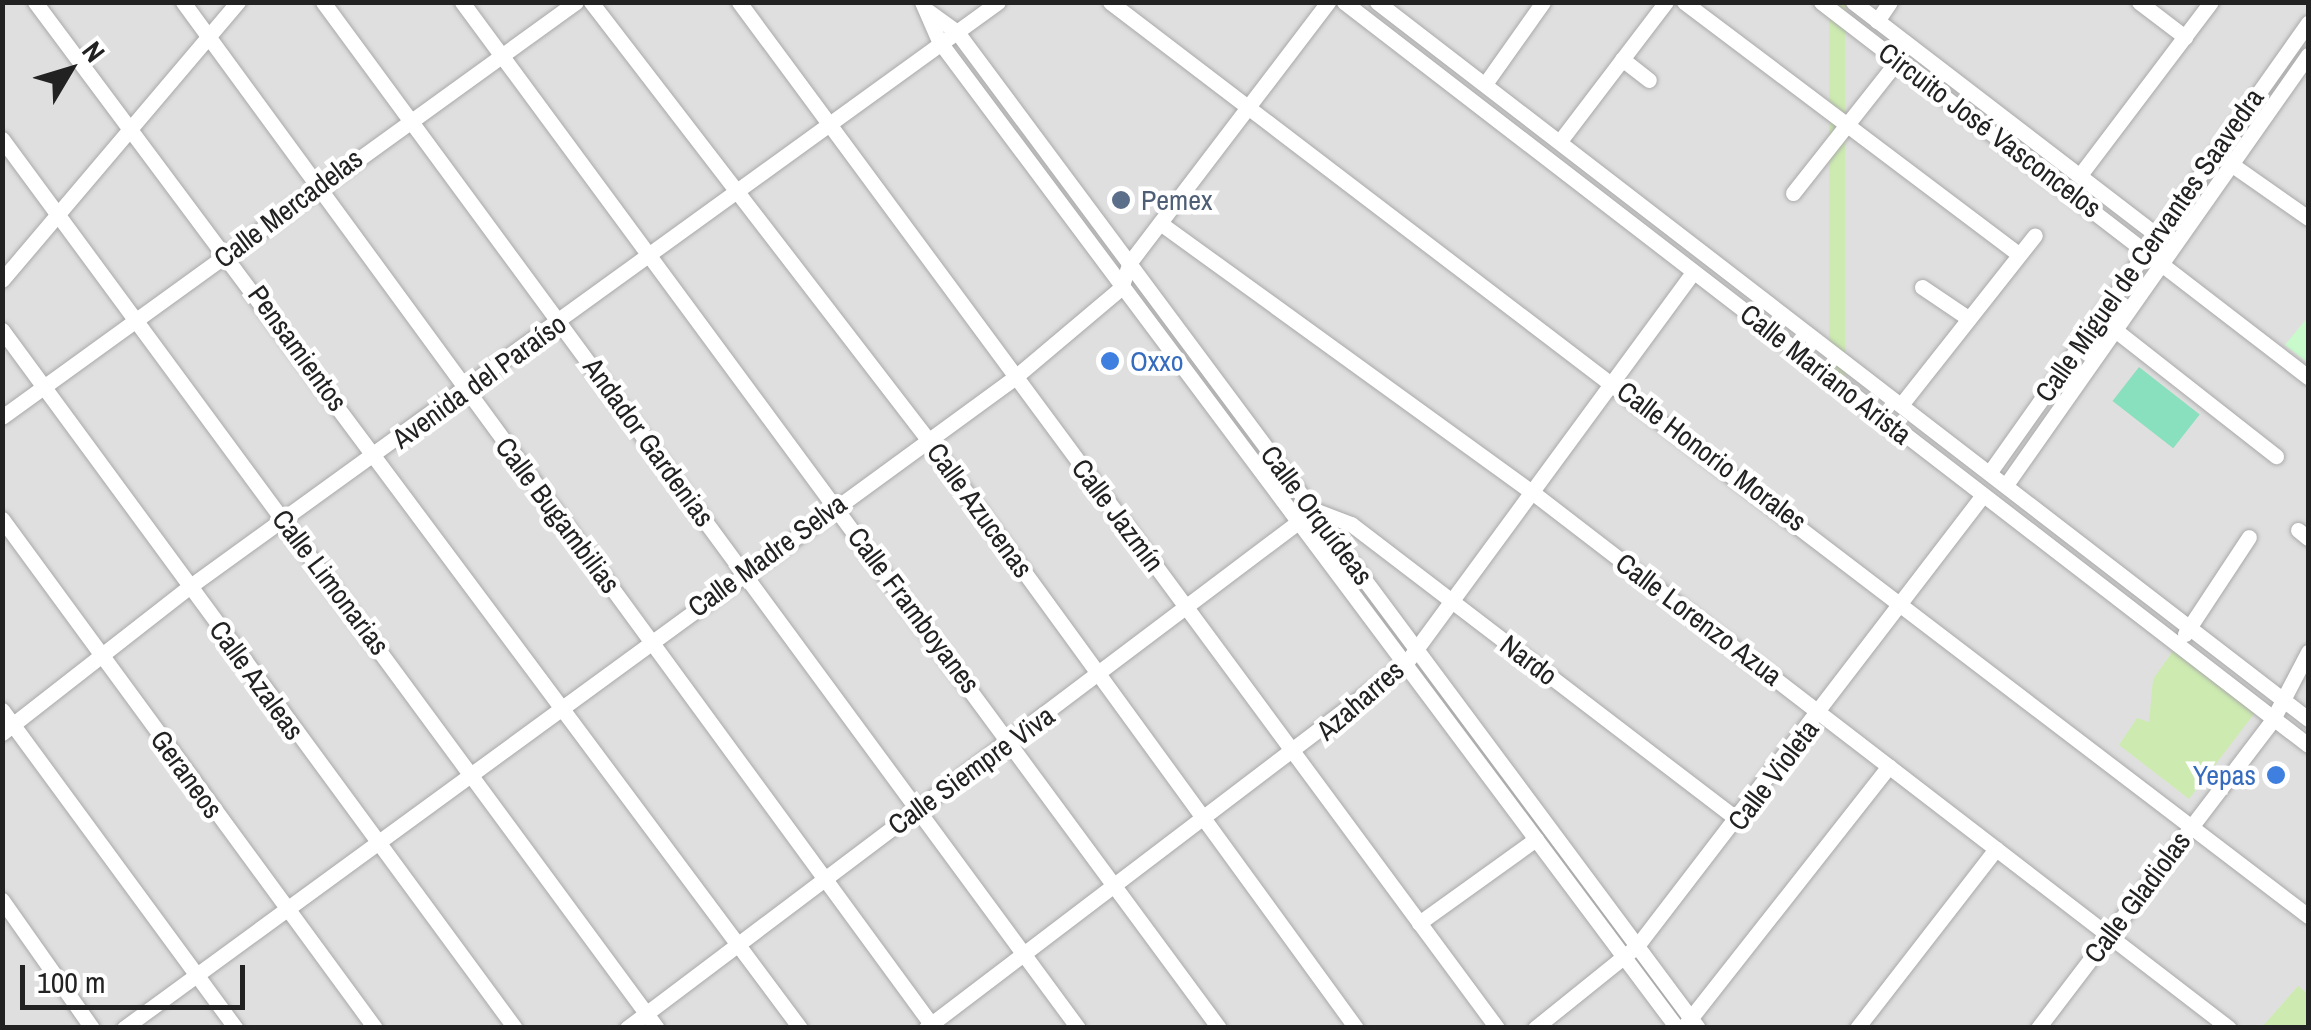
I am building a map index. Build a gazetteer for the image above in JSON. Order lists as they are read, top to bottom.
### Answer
{
  "streets": {
    "street": [
      "Circuito José Vasconcelos",
      "Calle Mercadelas",
      "Calle Miguel de Cervantes Saavedra",
      "Pensamientos",
      "Calle Mariano Arista",
      "Avenida del Paraíso",
      "Andador Gardenias",
      "Calle Honorio Morales",
      "Calle Azucenas",
      "Calle Bugambilias",
      "Calle Jazmín",
      "Calle Orquídeas",
      "Calle Madre Selva",
      "Calle Limonarias",
      "Calle Framboyanes",
      "Calle Lorenzo Azua",
      "Nardo",
      "Calle Azaleas",
      "Azaharres",
      "Calle Siempre Viva",
      "Geraneos",
      "Calle Violeta",
      "Calle Gladiolas"
    ]
  },
  "crossings": [
    ["Circuito José Vasconcelos", "Calle Miguel de Cervantes Saavedra"],
    ["Calle Mercadelas", "Pensamientos"],
    ["Calle Mercadelas", "Andador Gardenias"],
    ["Calle Mercadelas", "Calle Bugambilias"],
    ["Calle Mercadelas", "Calle Limonarias"],
    ["Calle Mercadelas", "Calle Framboyanes"],
    ["Calle Mercadelas", "Calle Azaleas"],
    ["Calle Miguel de Cervantes Saavedra", "Calle Mariano Arista"],
    ["Pensamientos", "Avenida del Paraíso"],
    ["Pensamientos", "Calle Madre Selva"],
    ["Calle Mariano Arista", "Azaharres"],
    ["Calle Mariano Arista", "Calle Violeta"],
    ["Calle Mariano Arista", "Calle Gladiolas"],
    ["Avenida del Paraíso", "Andador Gardenias"],
    ["Avenida del Paraíso", "Calle Azucenas"],
    ["Avenida del Paraíso", "Calle Bugambilias"],
    ["Avenida del Paraíso", "Calle Jazmín"],
    ["Avenida del Paraíso", "Calle Orquídeas"],
    ["Avenida del Paraíso", "Calle Limonarias"],
    ["Avenida del Paraíso", "Calle Framboyanes"],
    ["Avenida del Paraíso", "Calle Azaleas"],
    ["Avenida del Paraíso", "Geraneos"],
    ["Andador Gardenias", "Calle Madre Selva"],
    ["Andador Gardenias", "Azaharres"],
    ["Andador Gardenias", "Calle Siempre Viva"],
    ["Calle Honorio Morales", "Azaharres"],
    ["Calle Honorio Morales", "Calle Violeta"],
    ["Calle Honorio Morales", "Calle Gladiolas"],
    ["Calle Azucenas", "Calle Madre Selva"],
    ["Calle Azucenas", "Azaharres"],
    ["Calle Azucenas", "Calle Siempre Viva"],
    ["Calle Bugambilias", "Calle Madre Selva"],
    ["Calle Bugambilias", "Azaharres"],
    ["Calle Bugambilias", "Calle Siempre Viva"],
    ["Calle Jazmín", "Calle Madre Selva"],
    ["Calle Jazmín", "Azaharres"],
    ["Calle Jazmín", "Calle Siempre Viva"],
    ["Calle Orquídeas", "Calle Madre Selva"],
    ["Calle Orquídeas", "Nardo"],
    ["Calle Orquídeas", "Azaharres"],
    ["Calle Orquídeas", "Calle Siempre Viva"],
    ["Calle Orquídeas", "Calle Violeta"],
    ["Calle Madre Selva", "Calle Limonarias"],
    ["Calle Madre Selva", "Calle Framboyanes"],
    ["Calle Madre Selva", "Calle Azaleas"],
    ["Calle Madre Selva", "Geraneos"],
    ["Calle Limonarias", "Calle Siempre Viva"],
    ["Calle Framboyanes", "Azaharres"],
    ["Calle Framboyanes", "Calle Siempre Viva"],
    ["Calle Lorenzo Azua", "Azaharres"],
    ["Calle Lorenzo Azua", "Calle Violeta"],
    ["Calle Lorenzo Azua", "Calle Gladiolas"],
    ["Nardo", "Azaharres"],
    ["Nardo", "Calle Siempre Viva"],
    ["Nardo", "Calle Violeta"]
  ],
  "places": ["Pemex", "Oxxo", "Yepas"],
  "scale_bar": "100 m",
  "north": "top right"
}
